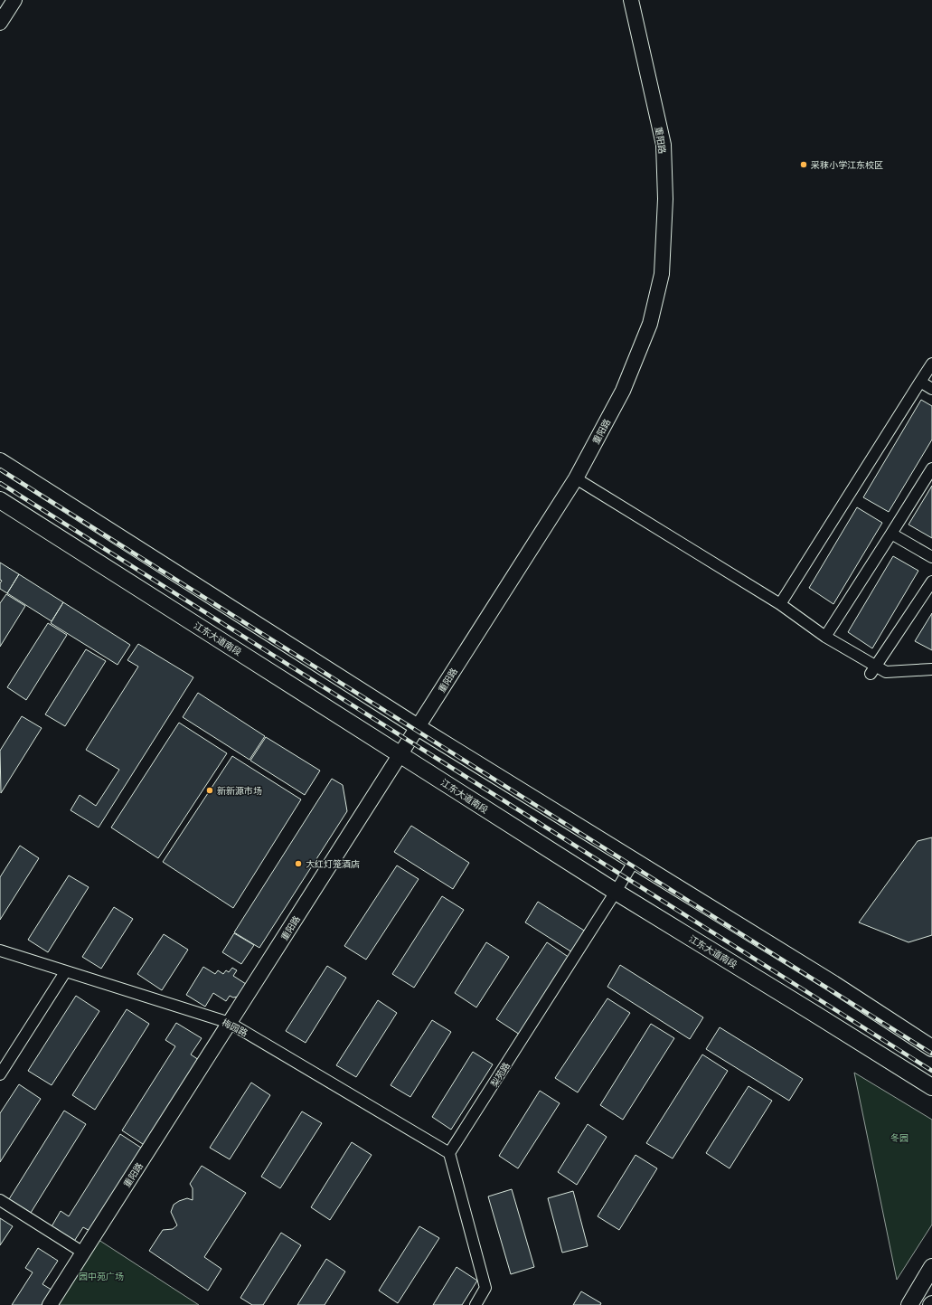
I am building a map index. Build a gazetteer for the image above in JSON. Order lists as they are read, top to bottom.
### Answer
{
  "streets": {
    "main road": ["江东大道南段"],
    "street": ["重阳路", "梅园路", "梨苑路"]
  },
  "crossings": [
    ["重阳路", "江东大道南段"],
    ["重阳路", "梅园路"],
    ["江东大道南段", "梨苑路"],
    ["梅园路", "梨苑路"]
  ],
  "parks": ["冬园", "园中苑广场"],
  "places": ["采秣小学江东校区", "新新源市场", "大红灯笼酒店"]
}
